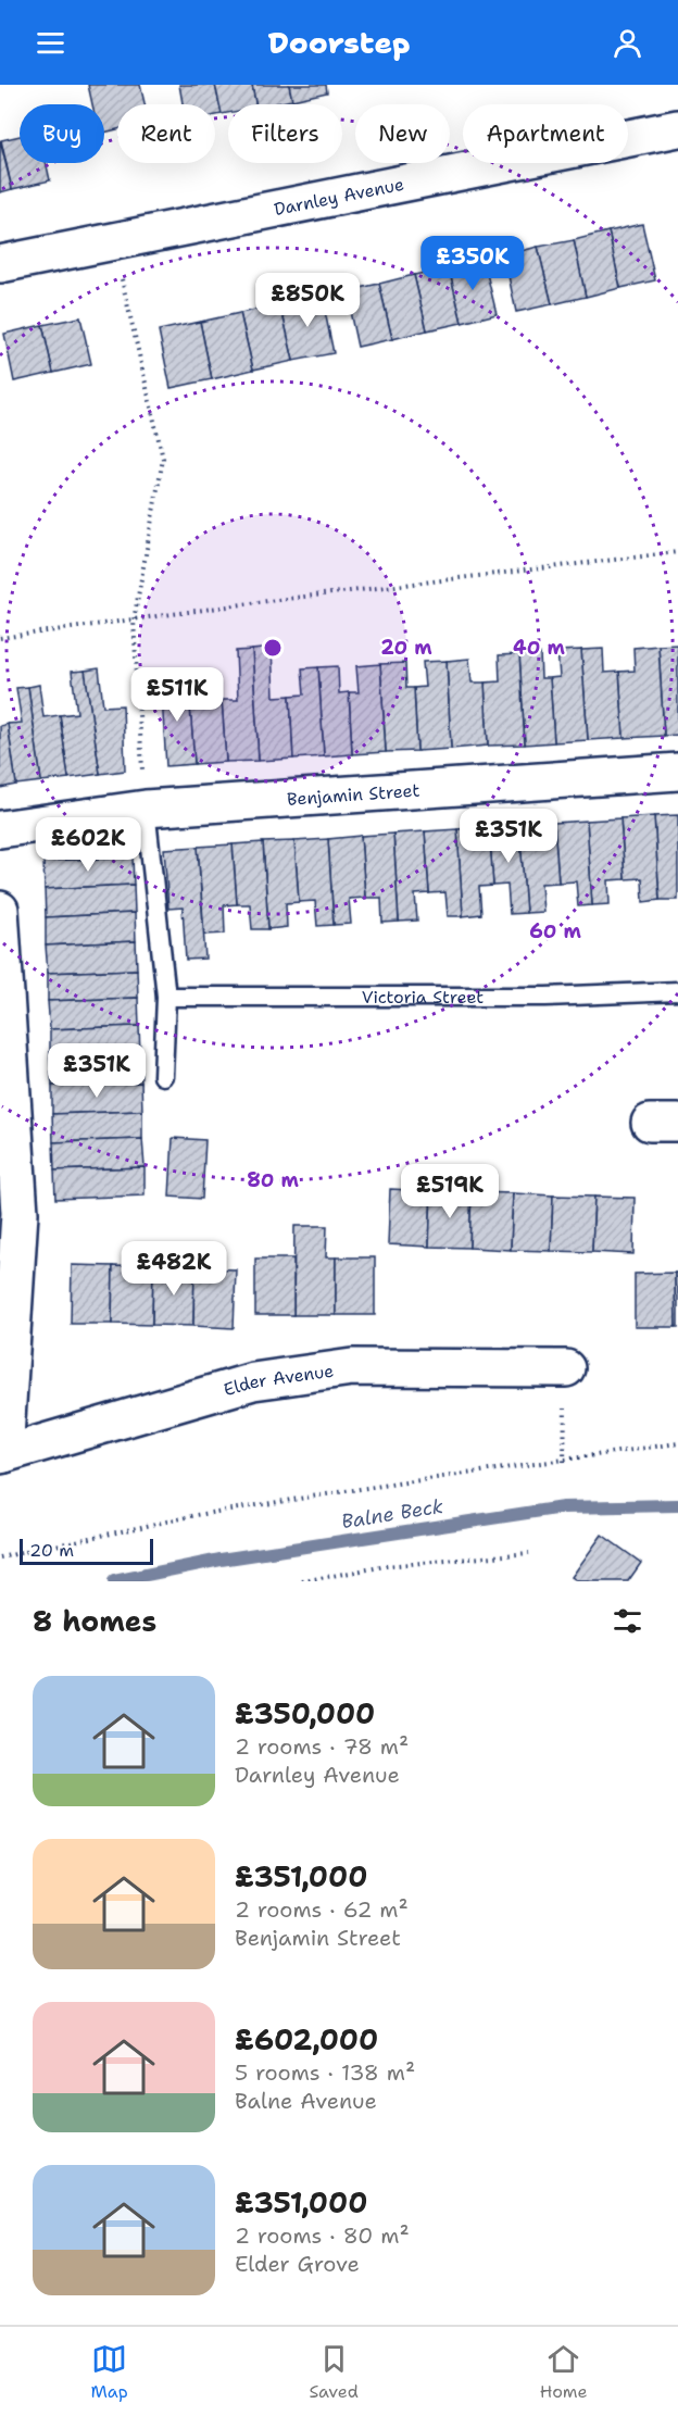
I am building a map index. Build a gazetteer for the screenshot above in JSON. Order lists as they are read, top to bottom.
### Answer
{
  "streets": {
    "street": ["Darnley Avenue", "Benjamin Street", "Elder Avenue"],
    "lane": ["Victoria Street"]
  },
  "water": ["Balne Beck"],
  "scale_bar": "20 m",
  "page": {
    "header": "Doorstep",
    "chip": [
      "Buy",
      "Rent",
      "Filters",
      "New",
      "Apartment"
    ],
    "price": [
      "£350K",
      "£850K",
      "£511K",
      "£351K",
      "£602K",
      "£351K",
      "£519K",
      "£482K"
    ],
    "scale": "20 m",
    "heading": "8 homes",
    "list": [
      {
        "name": "£350,000",
        "note": "2 rooms · 78 m² · Darnley Avenue"
      },
      {
        "name": "£351,000",
        "note": "2 rooms · 62 m² · Benjamin Street"
      },
      {
        "name": "£602,000",
        "note": "5 rooms · 138 m² · Balne Avenue"
      },
      {
        "name": "£351,000",
        "note": "2 rooms · 80 m² · Elder Grove"
      }
    ],
    "tabs": ["Map", "Saved", "Home"]
  },
  "rings": [
    "20 m",
    "40 m",
    "60 m",
    "80 m"
  ]
}
